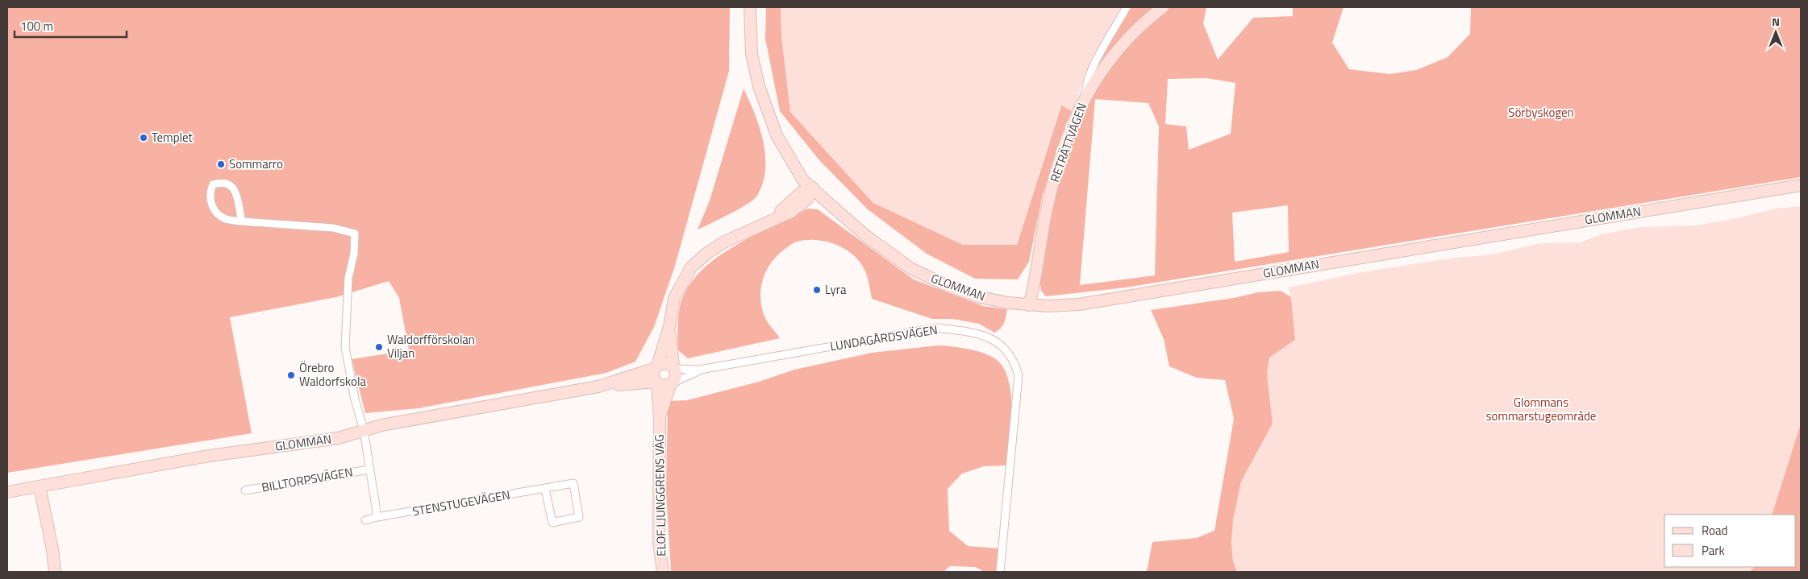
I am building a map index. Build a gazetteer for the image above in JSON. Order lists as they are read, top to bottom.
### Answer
{
  "streets": {
    "street": [
      "RETRÄTTVÄGEN",
      "GLOMMAN",
      "LUNDAGÅRDSVÄGEN",
      "BILLTORPSVÄGEN",
      "ELOF LJUNGGRENS VÄG",
      "STENSTUGEVÄGEN"
    ]
  },
  "crossings": [
    ["RETRÄTTVÄGEN", "GLOMMAN"],
    ["GLOMMAN", "LUNDAGÅRDSVÄGEN"],
    ["GLOMMAN", "ELOF LJUNGGRENS VÄG"],
    ["LUNDAGÅRDSVÄGEN", "ELOF LJUNGGRENS VÄG"]
  ],
  "parks": ["Sörbyskogen", "Glommans sommarstugeområde"],
  "places": [
    "Templet",
    "Sommarro",
    "Lyra",
    "Waldorfförskolan Viljan",
    "Örebro Waldorfskola"
  ],
  "legend": ["Road", "Park"],
  "scale_bar": "100 m",
  "north": "top"
}
